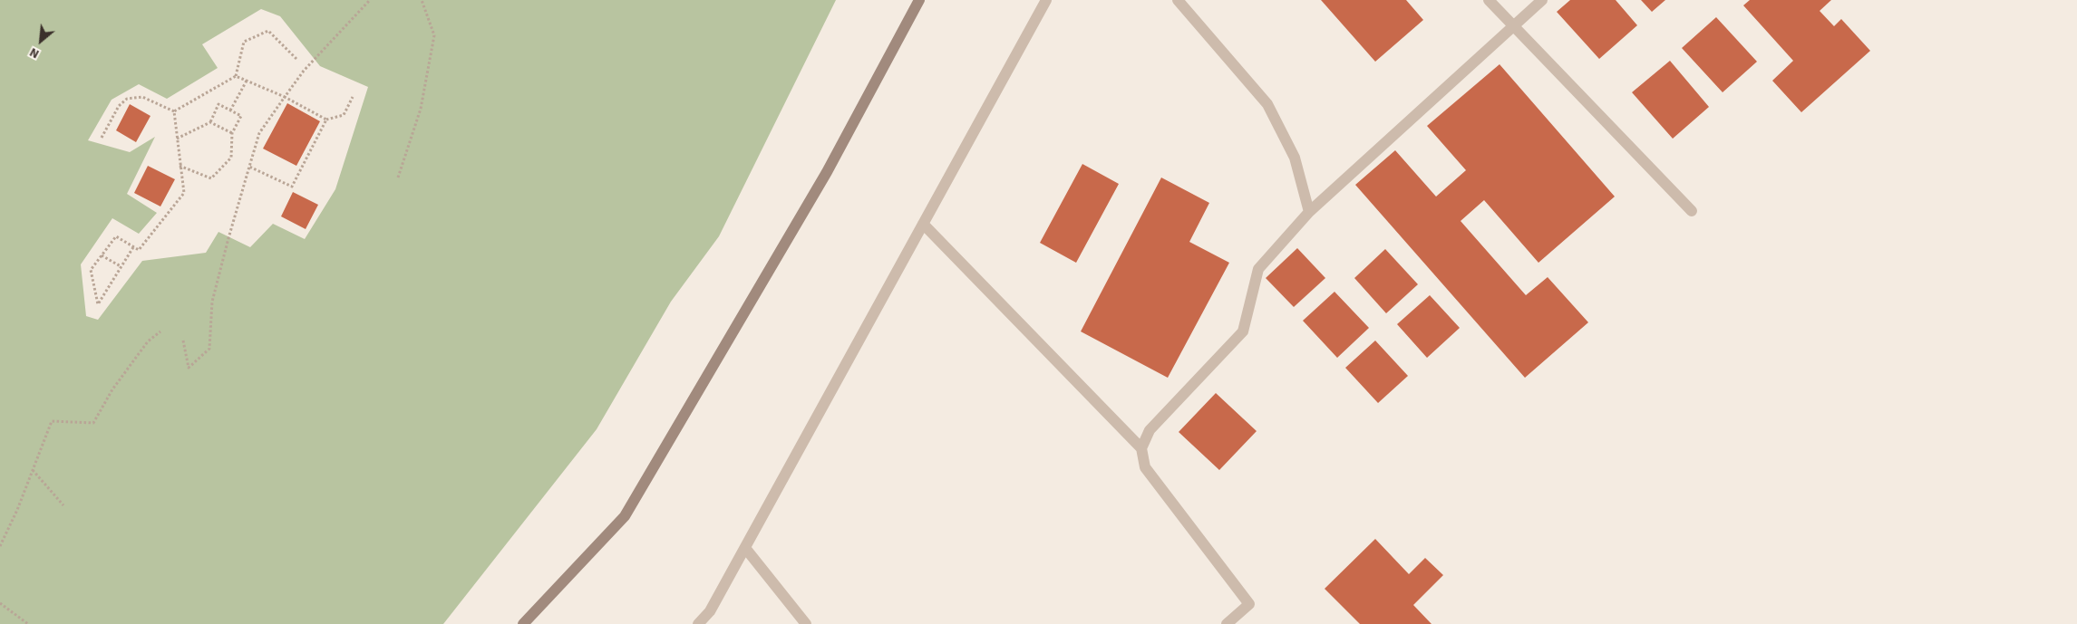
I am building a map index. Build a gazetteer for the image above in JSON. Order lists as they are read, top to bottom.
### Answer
{
  "north": "bottom left"
}
